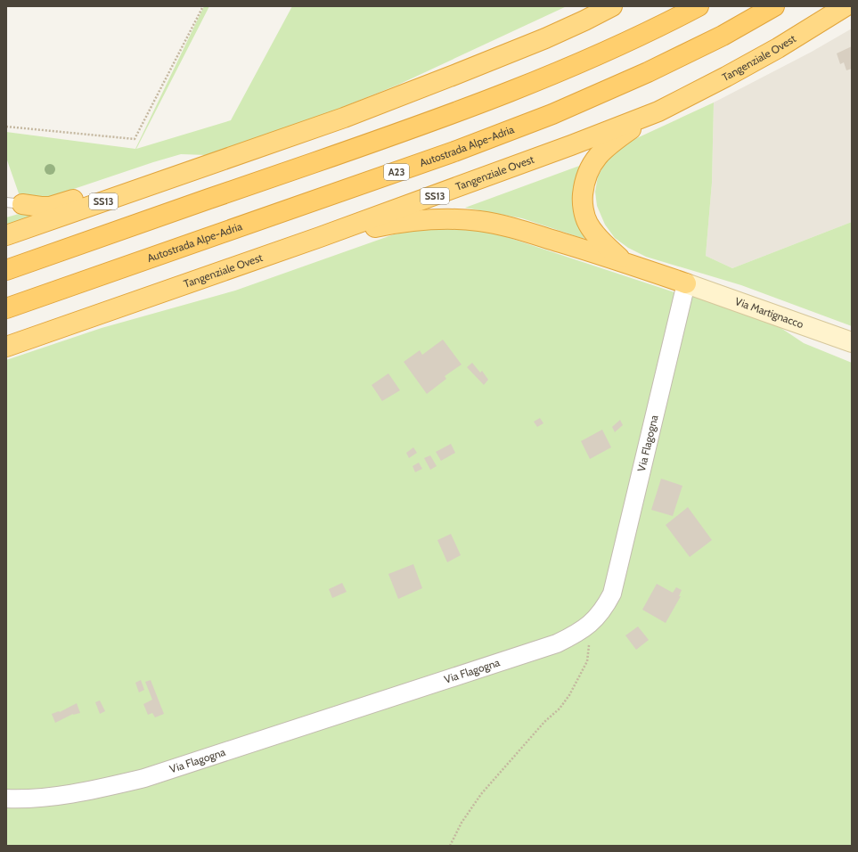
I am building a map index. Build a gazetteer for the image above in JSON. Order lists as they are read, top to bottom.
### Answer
{
  "streets": {
    "highway": [
      "Tangenziale Ovest",
      "Autostrada Alpe-Adria",
      "A23",
      "SS13"
    ],
    "main road": ["Via Martignacco"],
    "street": ["Via Flagogna"]
  },
  "crossings": [
    ["Via Martignacco", "Via Flagogna"]
  ]
}
